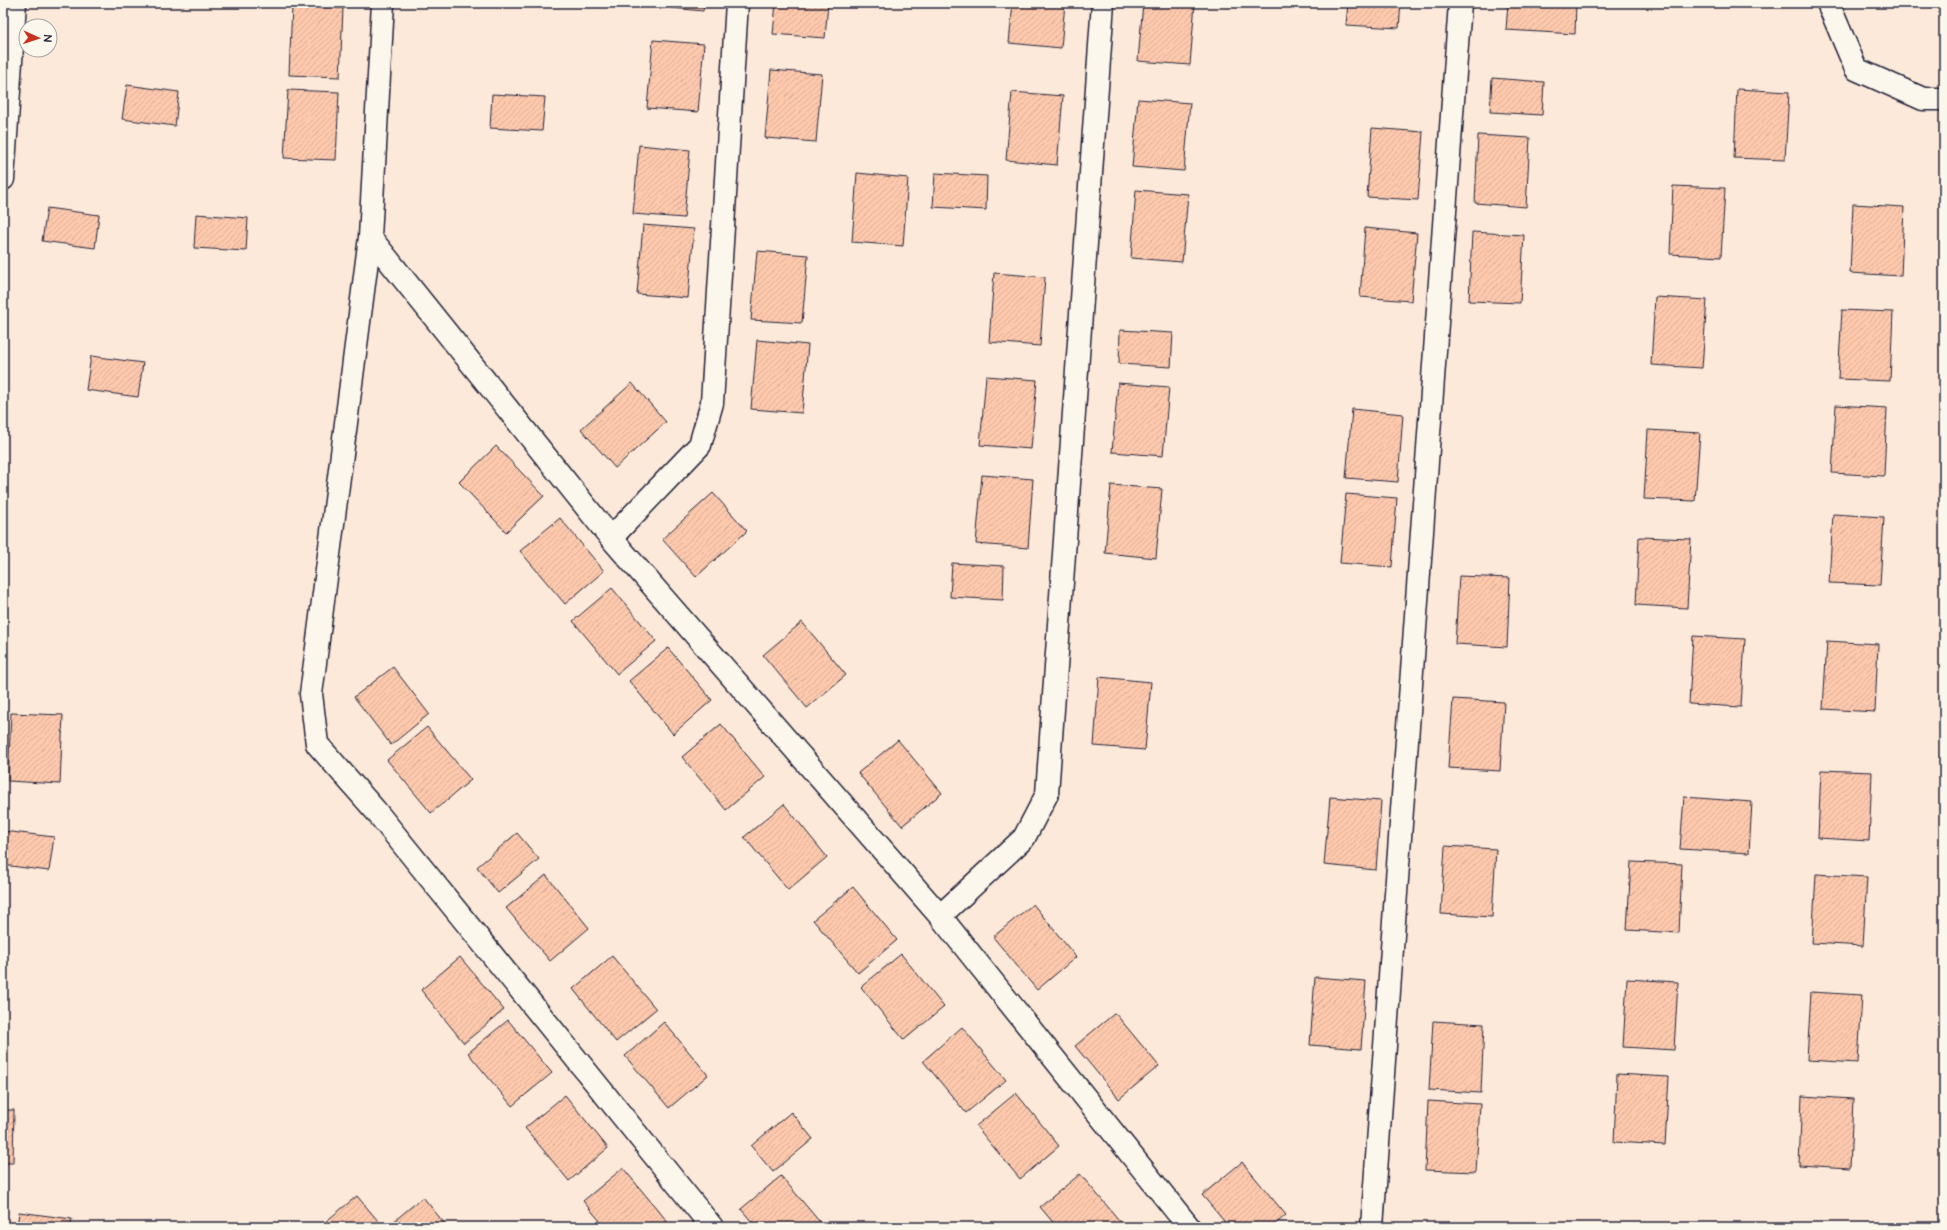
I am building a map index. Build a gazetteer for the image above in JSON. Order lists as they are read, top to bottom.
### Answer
{
  "north": "right"
}
